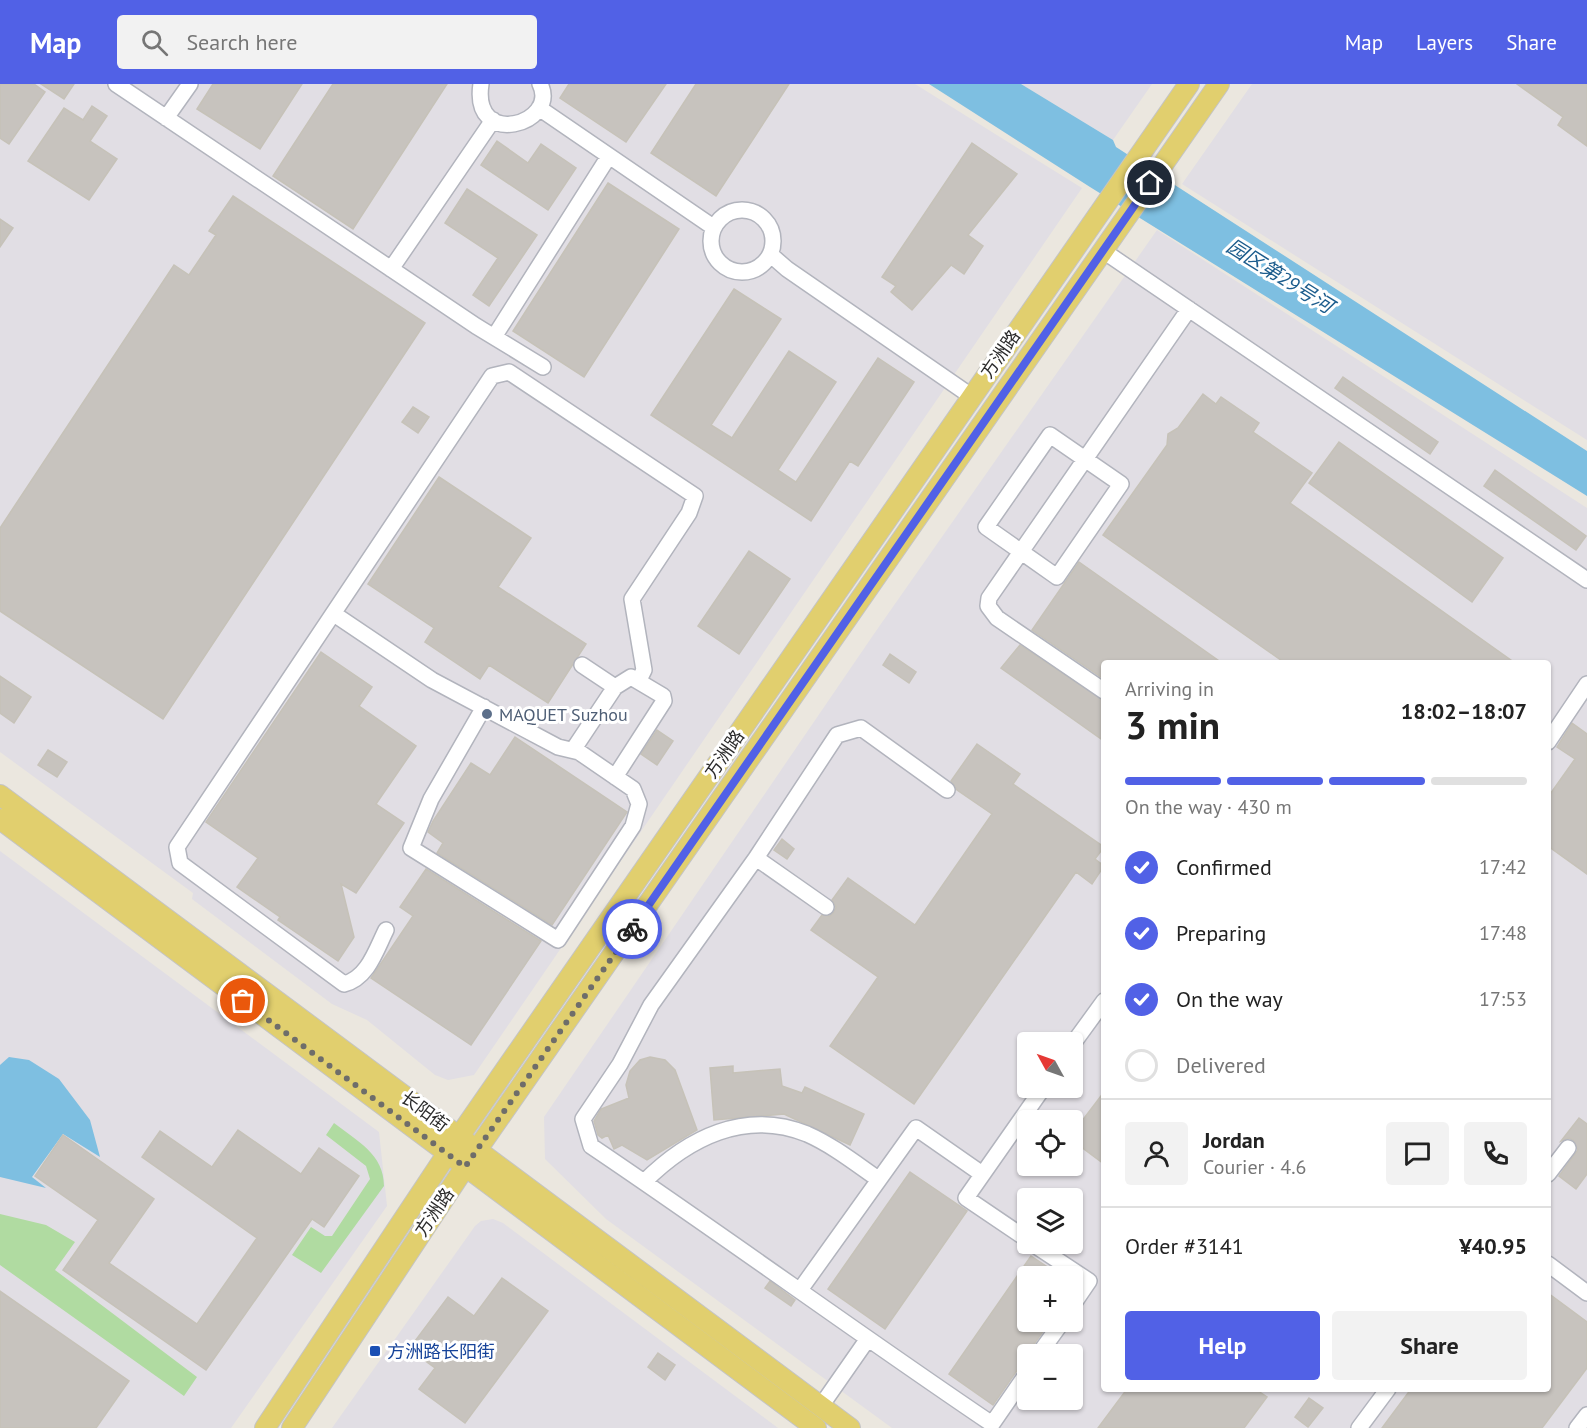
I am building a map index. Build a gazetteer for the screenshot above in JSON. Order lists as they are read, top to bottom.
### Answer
{
  "streets": {
    "main road": ["方洲路", "长阳街"]
  },
  "crossings": [
    ["方洲路", "长阳街"]
  ],
  "water": ["园区第29号河"],
  "places": {
    "other": ["MAQUET Suzhou"],
    "transit": ["方洲路长阳街"]
  },
  "north": "top left",
  "page": {
    "header": "Map",
    "search": "Search here",
    "nav": ["Map", "Layers", "Share"],
    "heading": ["3 min", "Arriving in", "18:02–18:07"],
    "panel": [
      "Jordan",
      "Courier · 4.6",
      "Order #3141",
      "¥40.95"
    ],
    "bar": "On the way · 430 m",
    "list": [
      ["Confirmed", "17:42"],
      ["Preparing", "17:48"],
      ["On the way", "17:53"],
      "Delivered"
    ],
    "map_buttons": ["+", "−"],
    "buttons": ["Help", "Share"]
  }
}
